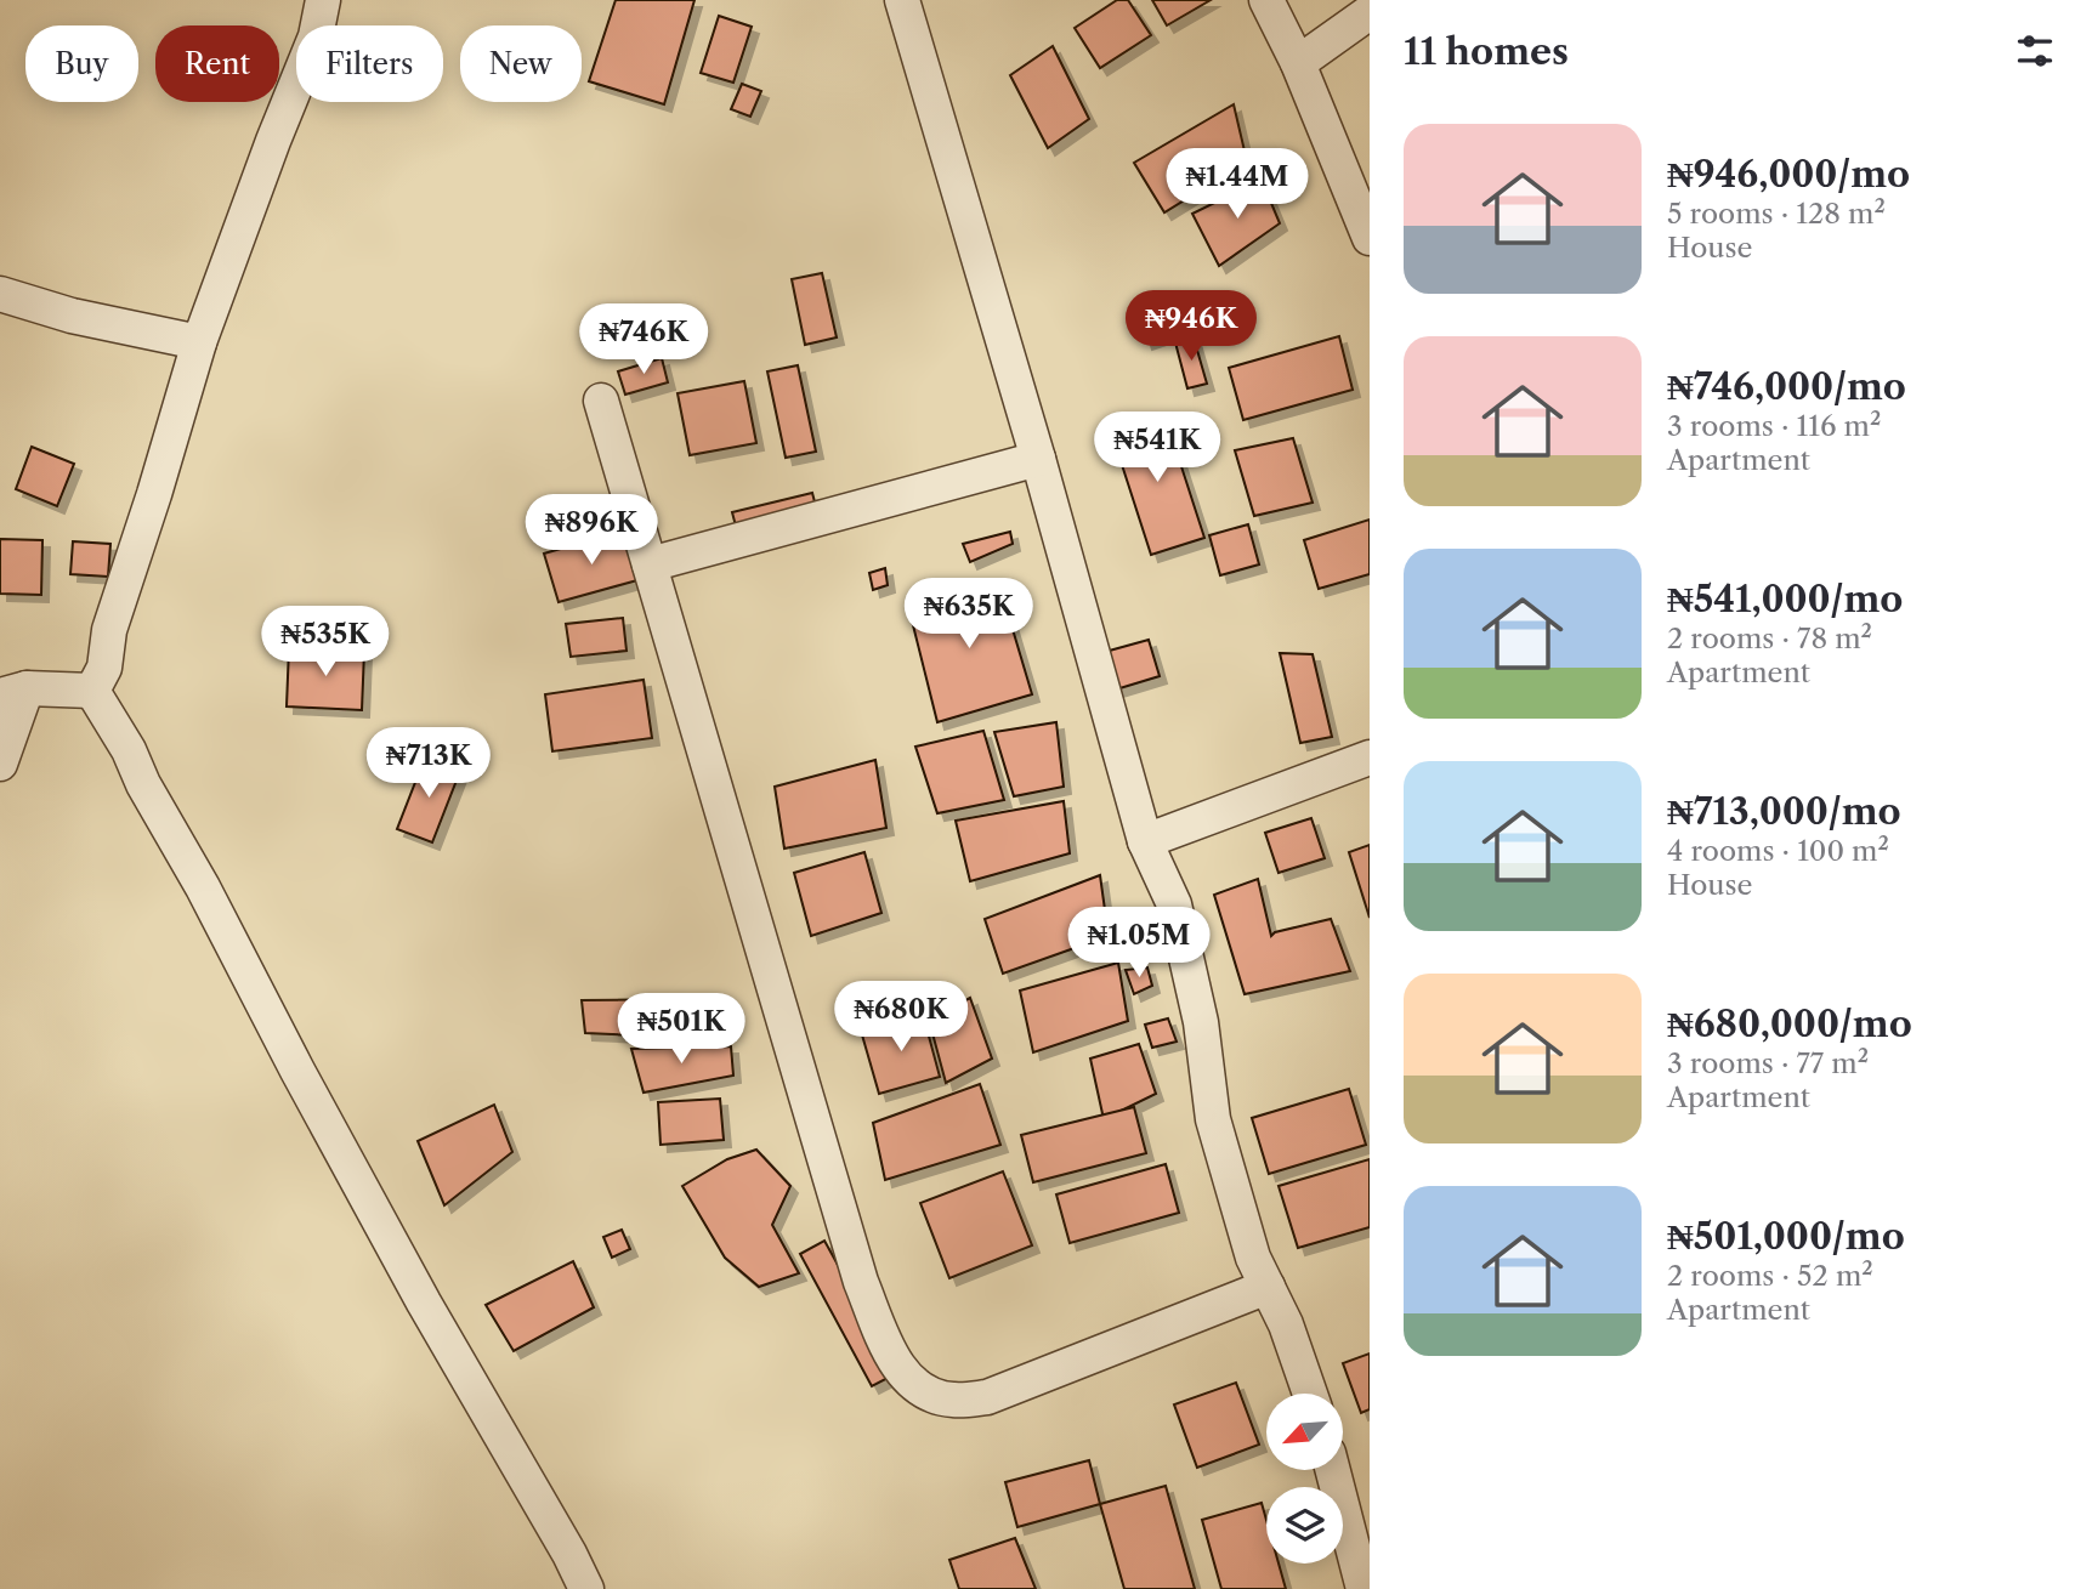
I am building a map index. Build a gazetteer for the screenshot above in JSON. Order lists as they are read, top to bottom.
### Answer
{
  "north": "bottom left",
  "page": {
    "heading": "11 homes",
    "chip": [
      "Buy",
      "Rent",
      "Filters",
      "New"
    ],
    "list": [
      {
        "name": "₦946,000/mo",
        "note": "5 rooms · 128 m² · House"
      },
      {
        "name": "₦746,000/mo",
        "note": "3 rooms · 116 m² · Apartment"
      },
      {
        "name": "₦541,000/mo",
        "note": "2 rooms · 78 m² · Apartment"
      },
      {
        "name": "₦713,000/mo",
        "note": "4 rooms · 100 m² · House"
      },
      {
        "name": "₦680,000/mo",
        "note": "3 rooms · 77 m² · Apartment"
      },
      {
        "name": "₦501,000/mo",
        "note": "2 rooms · 52 m² · Apartment"
      }
    ],
    "price": [
      "₦1.44M",
      "₦946K",
      "₦746K",
      "₦541K",
      "₦896K",
      "₦635K",
      "₦535K",
      "₦713K",
      "₦1.05M",
      "₦680K",
      "₦501K"
    ]
  }
}
